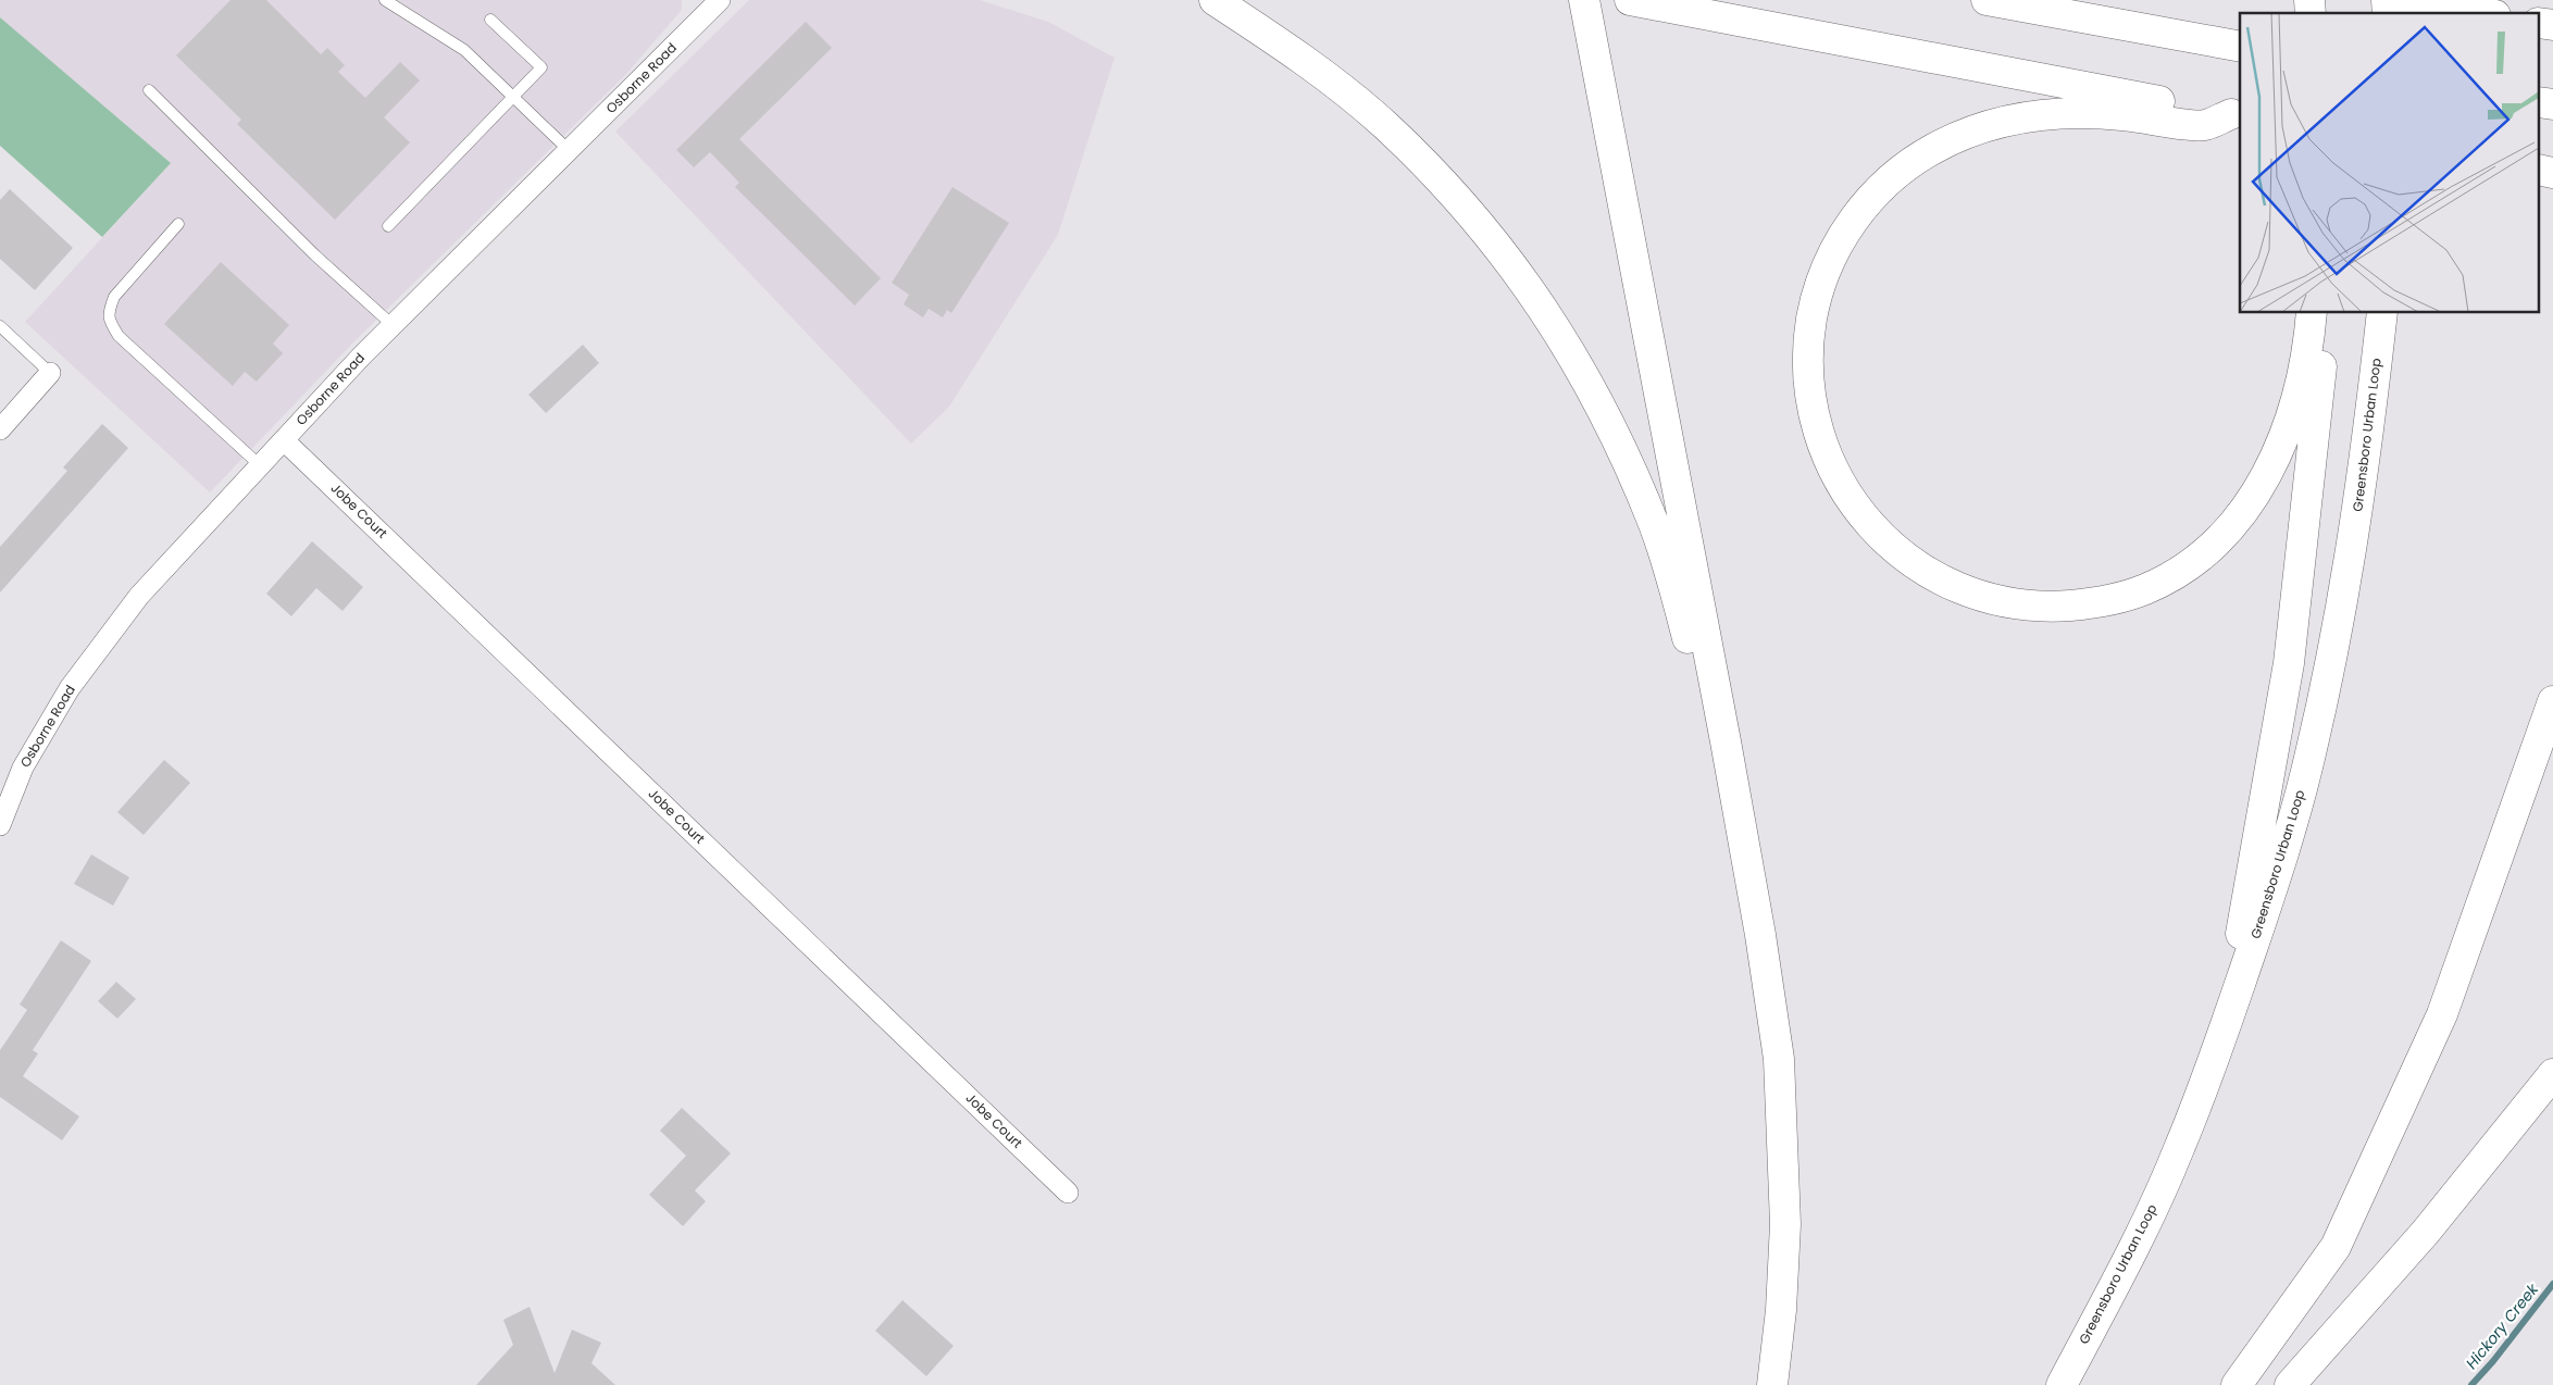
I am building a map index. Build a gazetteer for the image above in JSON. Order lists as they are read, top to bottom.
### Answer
{
  "streets": {
    "highway": ["Greensboro Urban Loop"],
    "street": ["Osborne Road", "Jobe Court"]
  },
  "crossings": [
    ["Osborne Road", "Jobe Court"]
  ],
  "water": ["Hickory Creek"]
}
